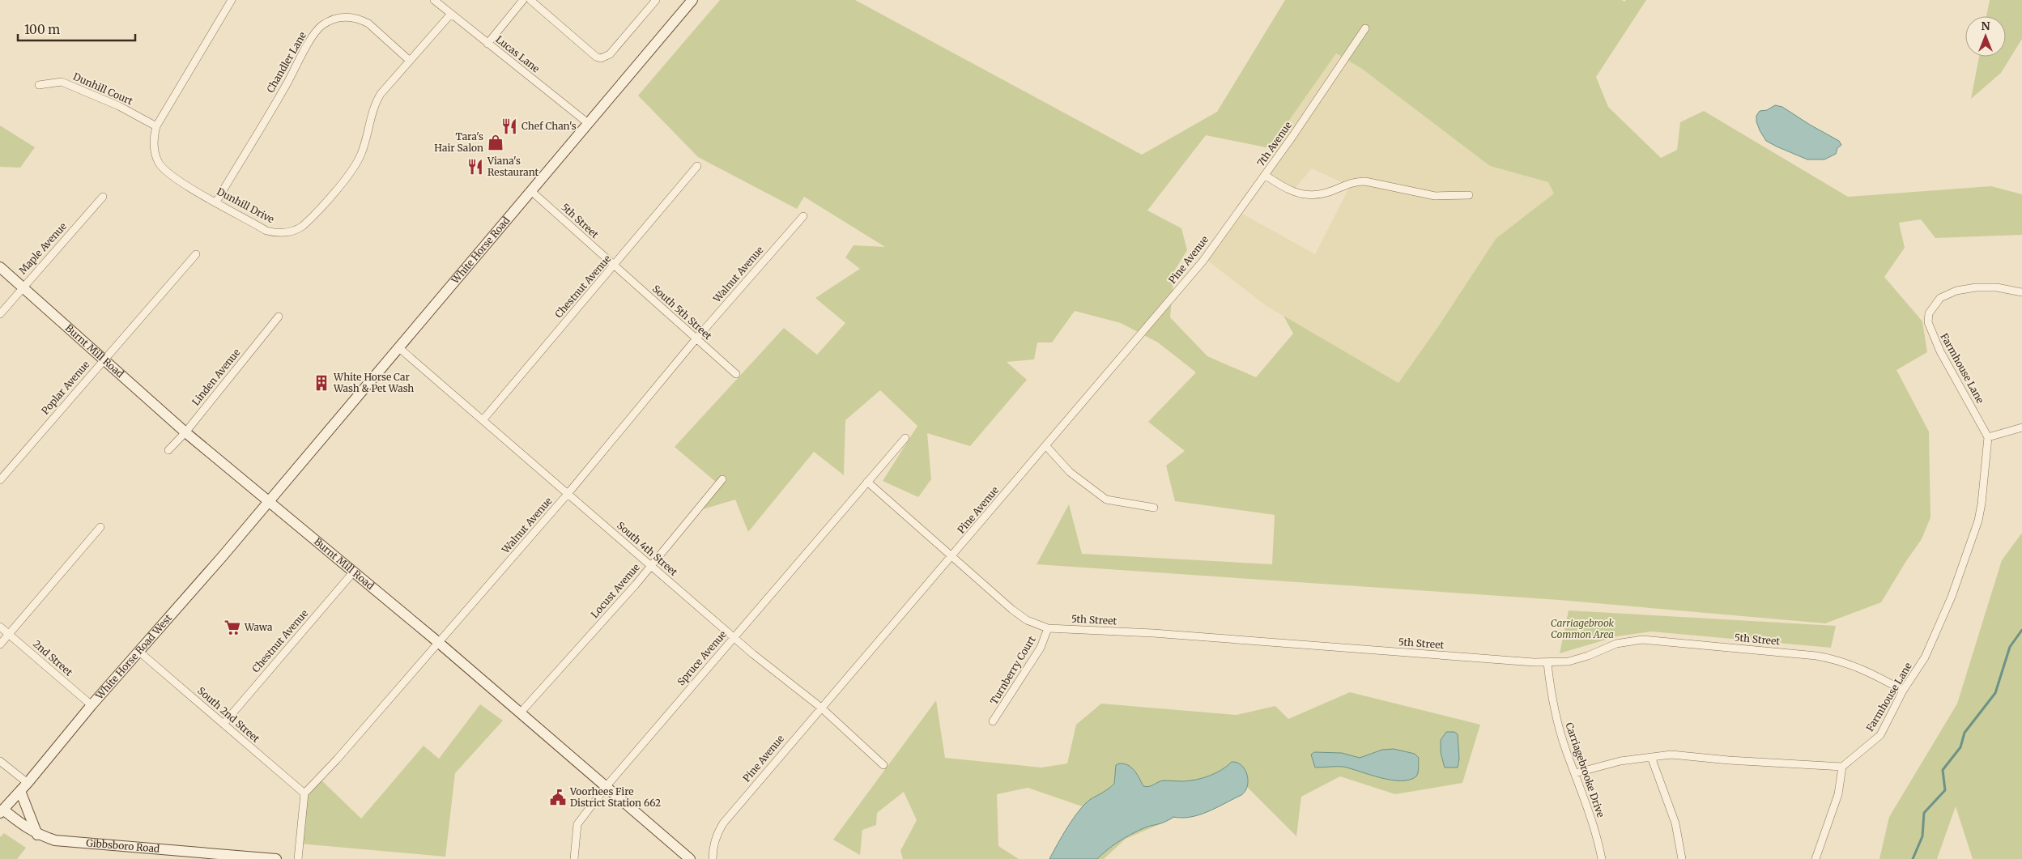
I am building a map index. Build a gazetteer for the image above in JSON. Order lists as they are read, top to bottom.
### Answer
{
  "streets": {
    "main road": [
      "White Horse Road",
      "Burnt Mill Road",
      "White Horse Road West",
      "Gibbsboro Road"
    ],
    "street": [
      "Lucas Lane",
      "Chandler Lane",
      "Dunhill Court",
      "7th Avenue",
      "Dunhill Drive",
      "5th Street",
      "Maple Avenue",
      "Pine Avenue",
      "Walnut Avenue",
      "Chestnut Avenue",
      "South 5th Street",
      "Farmhouse Lane",
      "Linden Avenue",
      "Poplar Avenue",
      "South 4th Street",
      "Locust Avenue",
      "2nd Street",
      "Spruce Avenue",
      "Turnberry Court",
      "South 2nd Street",
      "Carriagebrooke Drive"
    ]
  },
  "crossings": [
    ["Lucas Lane", "Dunhill Drive"],
    ["Lucas Lane", "White Horse Road"],
    ["Chandler Lane", "Dunhill Drive"],
    ["Dunhill Court", "Dunhill Drive"],
    ["7th Avenue", "Pine Avenue"],
    ["5th Street", "White Horse Road"],
    ["5th Street", "Pine Avenue"],
    ["5th Street", "Chestnut Avenue"],
    ["5th Street", "South 5th Street"],
    ["5th Street", "Farmhouse Lane"],
    ["5th Street", "Turnberry Court"],
    ["5th Street", "Carriagebrooke Drive"],
    ["Maple Avenue", "Burnt Mill Road"],
    ["White Horse Road", "Burnt Mill Road"],
    ["White Horse Road", "South 4th Street"],
    ["White Horse Road", "White Horse Road West"],
    ["Pine Avenue", "South 4th Street"],
    ["Walnut Avenue", "South 5th Street"],
    ["Walnut Avenue", "Burnt Mill Road"],
    ["Walnut Avenue", "South 4th Street"],
    ["Walnut Avenue", "South 2nd Street"],
    ["Chestnut Avenue", "South 5th Street"],
    ["Chestnut Avenue", "Burnt Mill Road"],
    ["Chestnut Avenue", "South 4th Street"],
    ["Chestnut Avenue", "South 2nd Street"],
    ["Burnt Mill Road", "Linden Avenue"],
    ["Burnt Mill Road", "Poplar Avenue"],
    ["Burnt Mill Road", "Locust Avenue"],
    ["Burnt Mill Road", "White Horse Road West"],
    ["Burnt Mill Road", "Spruce Avenue"],
    ["South 4th Street", "Locust Avenue"],
    ["South 4th Street", "Spruce Avenue"],
    ["White Horse Road West", "2nd Street"],
    ["White Horse Road West", "South 2nd Street"],
    ["White Horse Road West", "Gibbsboro Road"]
  ],
  "parks": ["Carriagebrook Common Area"],
  "places": {
    "restaurant": ["Chef Chan's", "Viana's Restaurant"],
    "shop": ["Tara's Hair Salon"],
    "building": ["White Horse Car Wash & Pet Wash"],
    "supermarket": ["Wawa"],
    "public building": ["Voorhees Fire District Station 662"]
  },
  "scale_bar": "100 m",
  "north": "top"
}
